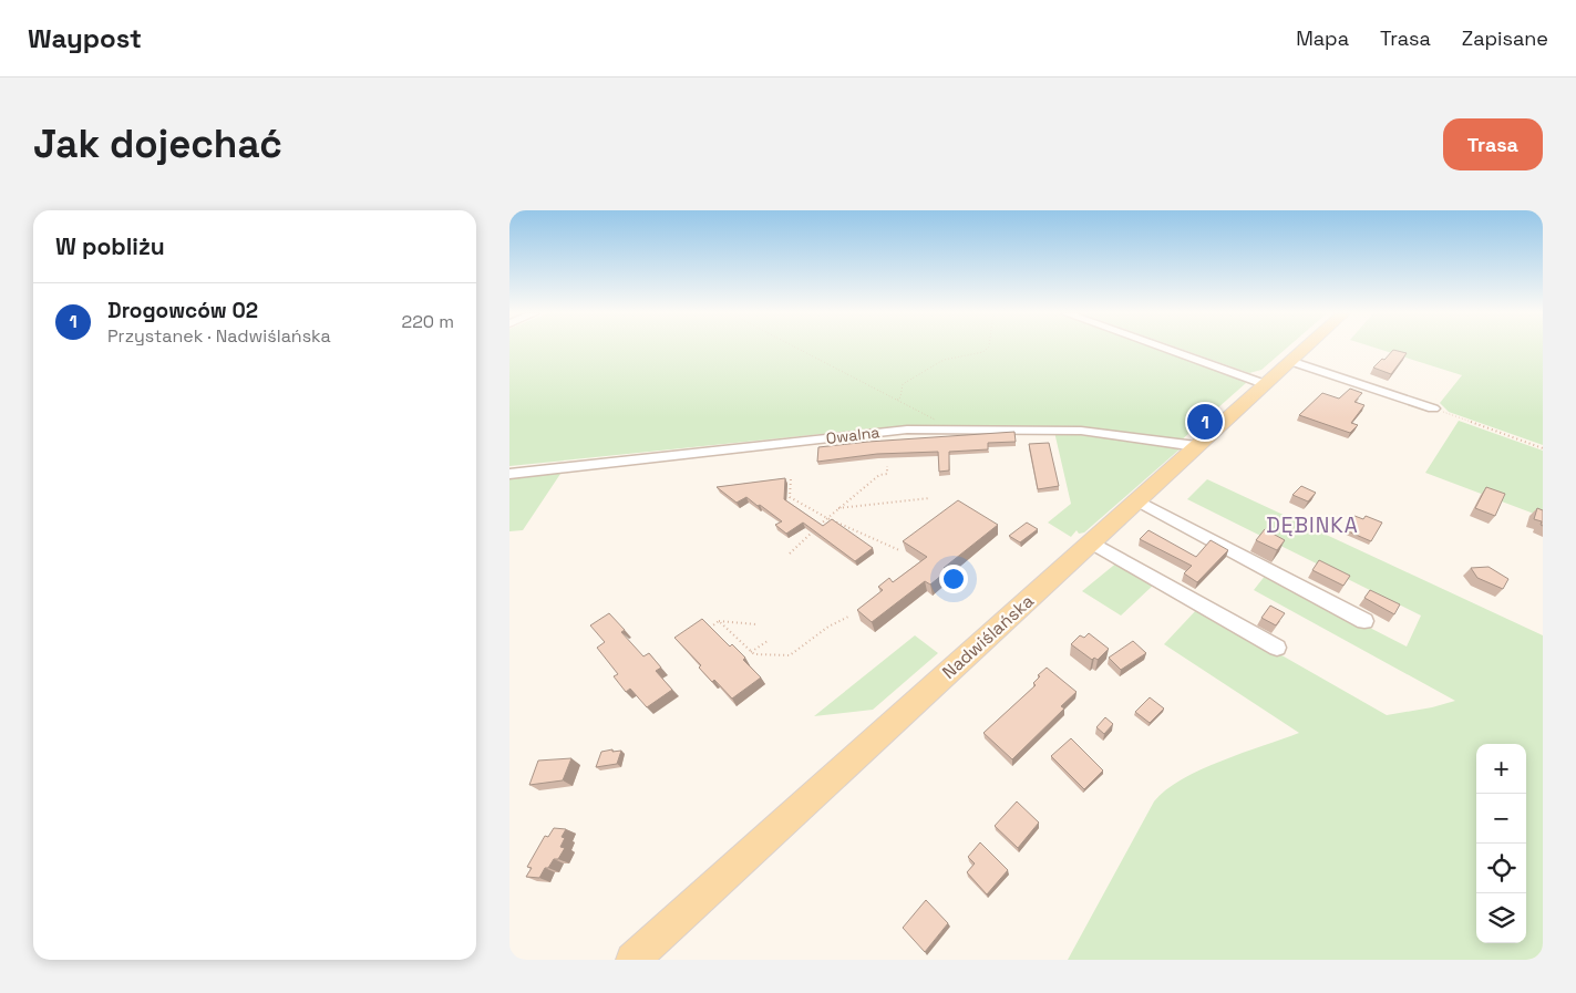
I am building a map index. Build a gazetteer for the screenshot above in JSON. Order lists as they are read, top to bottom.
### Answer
{
  "streets": {
    "main road": ["Nadwiślańska"],
    "street": ["Owalna"]
  },
  "crossings": [
    ["Owalna", "Nadwiślańska"]
  ],
  "districts": ["DĘBINKA"],
  "page": {
    "header": "Waypost",
    "nav": ["Mapa", "Trasa", "Zapisane"],
    "buttons": "Trasa",
    "title": "Jak dojechać",
    "heading": "W pobliżu",
    "list": [
      {
        "mark": "1",
        "name": "Drogowców 02",
        "note": "Przystanek · Nadwiślańska",
        "value": "220 m"
      }
    ],
    "pins": "1",
    "map_buttons": ["+", "−"]
  }
}
